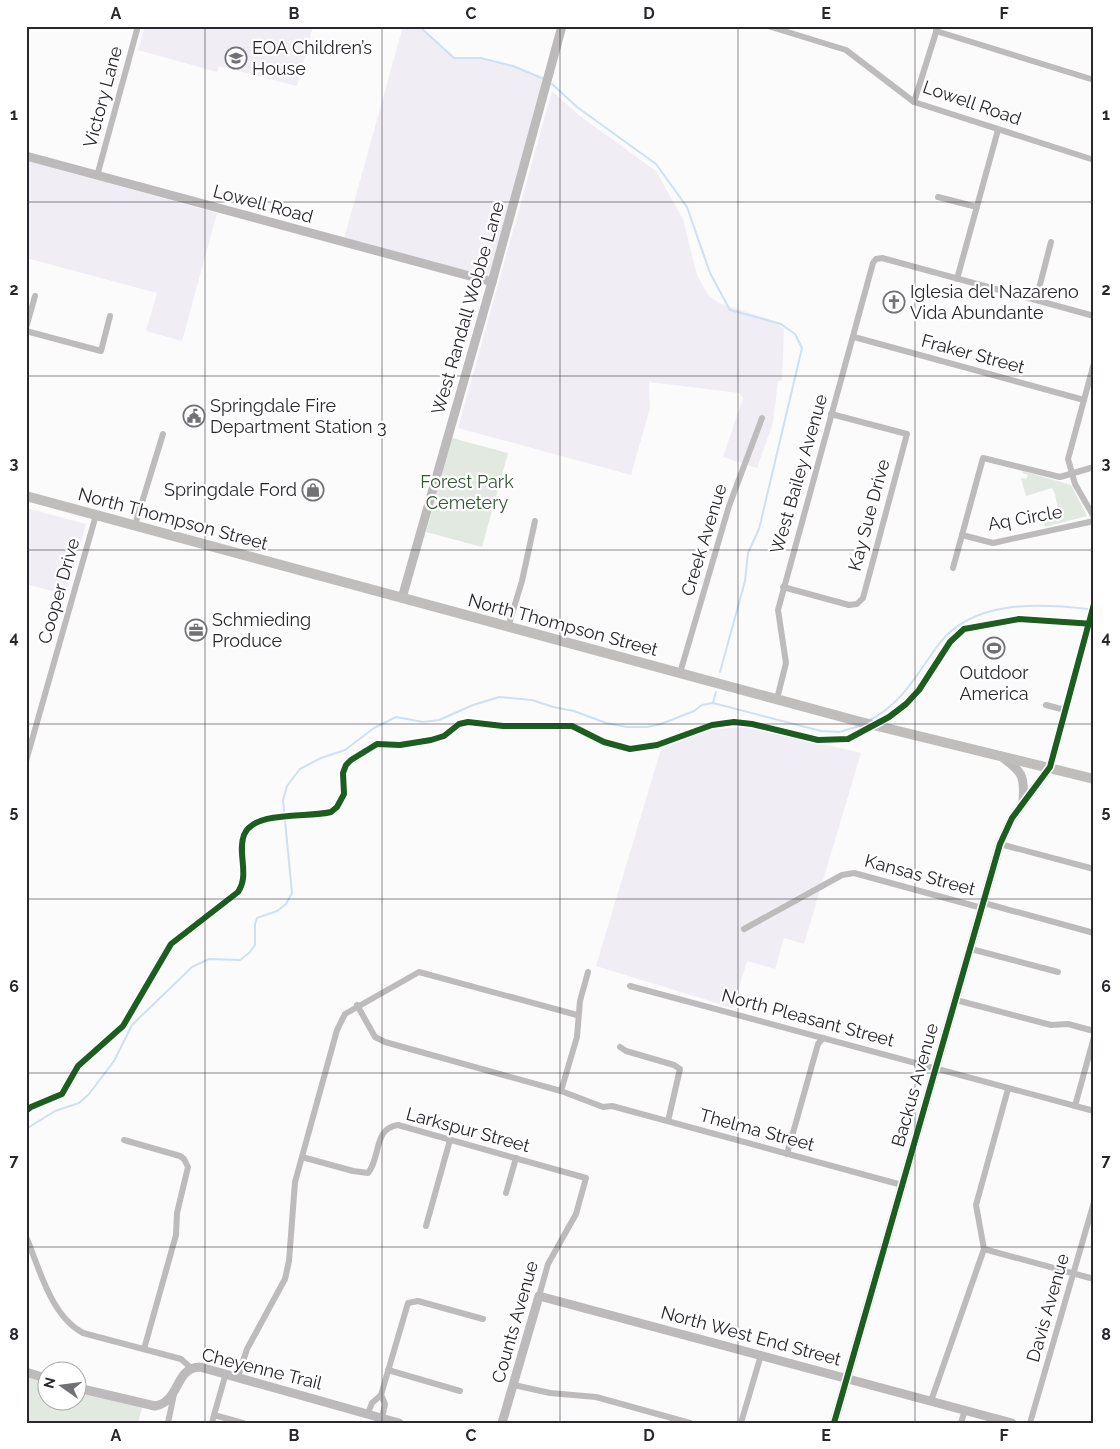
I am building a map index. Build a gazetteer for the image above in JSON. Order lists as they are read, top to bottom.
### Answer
{
  "streets": {
    "main road": ["North Thompson Street"],
    "street": [
      "Victory Lane",
      "Lowell Road",
      "West Randall Wobbe Lane",
      "Fraker Street",
      "West Bailey Avenue",
      "Kay Sue Drive",
      "Aq Circle",
      "Creek Avenue",
      "Cooper Drive",
      "Kansas Street",
      "North Pleasant Street",
      "Backus Avenue",
      "Larkspur Street",
      "Thelma Street",
      "Davis Avenue",
      "Counts Avenue",
      "North West End Street",
      "Cheyenne Trail"
    ]
  },
  "crossings": [
    ["Victory Lane", "Lowell Road"],
    ["Lowell Road", "West Randall Wobbe Lane"],
    ["West Randall Wobbe Lane", "North Thompson Street"],
    ["Fraker Street", "West Bailey Avenue"],
    ["West Bailey Avenue", "Kay Sue Drive"],
    ["West Bailey Avenue", "North Thompson Street"],
    ["North Thompson Street", "Creek Avenue"],
    ["North Thompson Street", "Cooper Drive"],
    ["North Thompson Street", "Backus Avenue"],
    ["Kansas Street", "Backus Avenue"],
    ["North Pleasant Street", "Backus Avenue"],
    ["Backus Avenue", "Thelma Street"],
    ["Backus Avenue", "North West End Street"],
    ["Larkspur Street", "Counts Avenue"],
    ["Counts Avenue", "North West End Street"]
  ],
  "parks": ["Forest Park Cemetery"],
  "places": {
    "school or university": ["EOA Children’s House"],
    "church": ["Iglesia del Nazareno Vida Abundante"],
    "public building": ["Springdale Fire Department Station 3"],
    "shop": ["Springdale Ford"],
    "office": ["Schmieding Produce"],
    "sports": ["Outdoor America"]
  },
  "north": "left",
  "grid": {
    "columns": [
      "A",
      "B",
      "C",
      "D",
      "E",
      "F"
    ],
    "rows": [
      "1",
      "2",
      "3",
      "4",
      "5",
      "6",
      "7",
      "8"
    ]
  }
}
